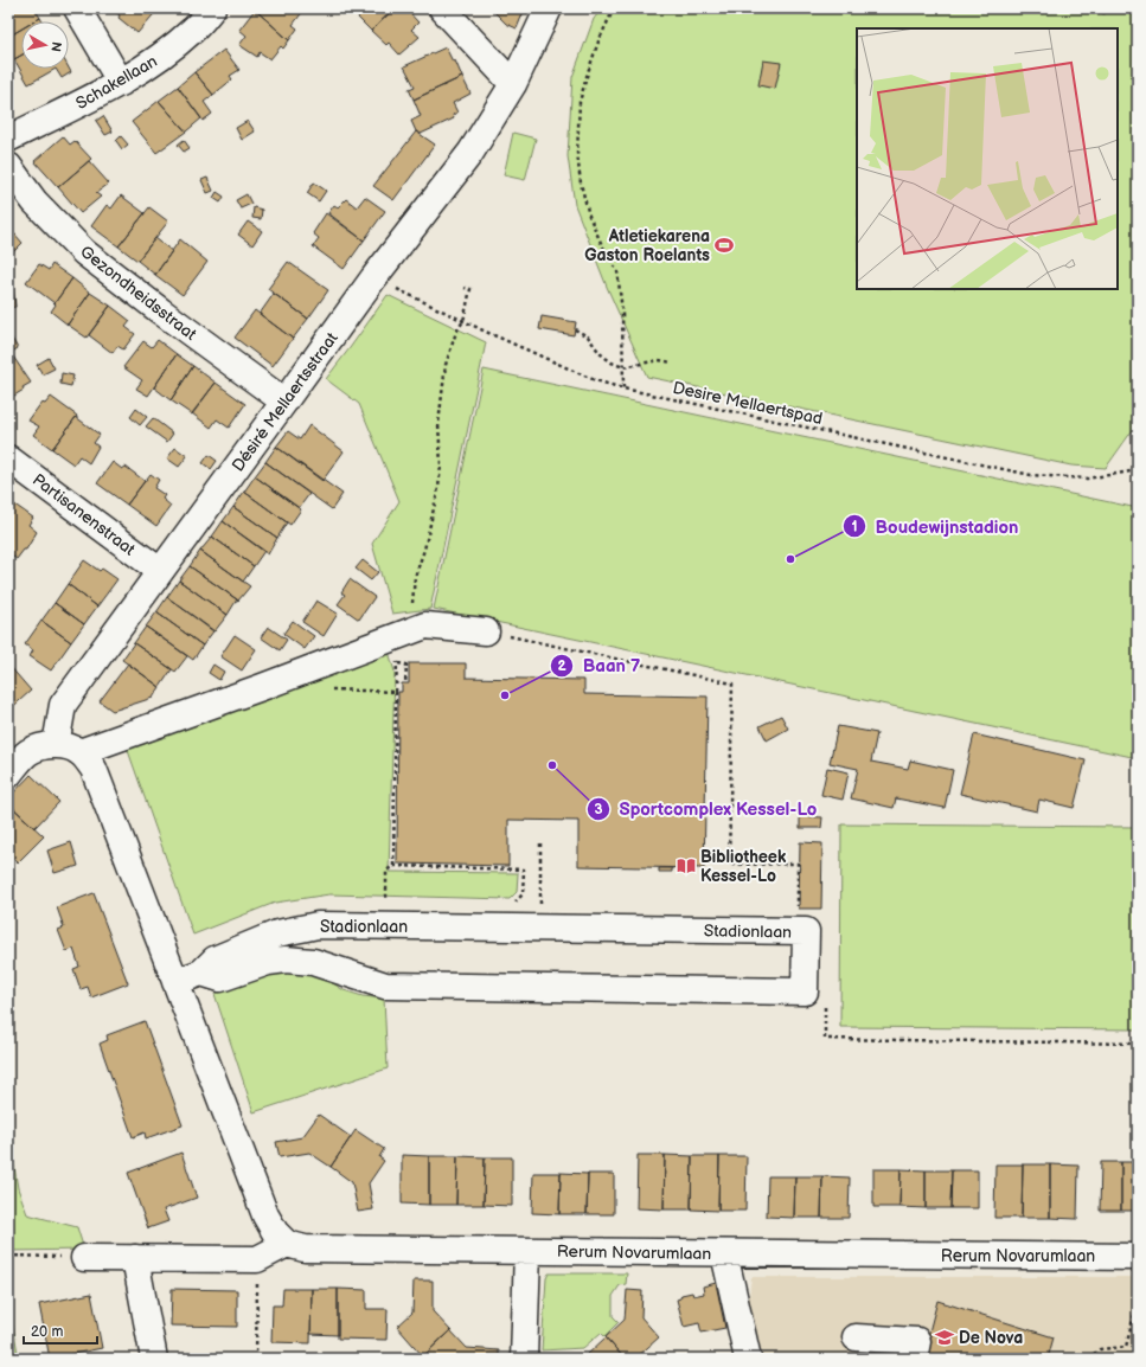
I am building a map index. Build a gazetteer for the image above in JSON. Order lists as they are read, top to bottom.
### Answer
{
  "streets": {
    "street": [
      "Schakellaan",
      "Gezondheidsstraat",
      "Désiré Mellaertsstraat",
      "Partisanenstraat",
      "Stadionlaan",
      "Rerum Novarumlaan"
    ],
    "path": ["Desire Mellaertspad"]
  },
  "crossings": [
    ["Gezondheidsstraat", "Désiré Mellaertsstraat"],
    ["Désiré Mellaertsstraat", "Desire Mellaertspad"],
    ["Désiré Mellaertsstraat", "Partisanenstraat"]
  ],
  "places": {
    "sports": ["Atletiekarena Gaston Roelants"],
    "other": ["Boudewijnstadion", "Baan 7", "Sportcomplex Kessel-Lo"],
    "library": ["Bibliotheek Kessel-Lo"],
    "school or university": ["De Nova"]
  },
  "scale_bar": "20 m",
  "north": "right"
}
